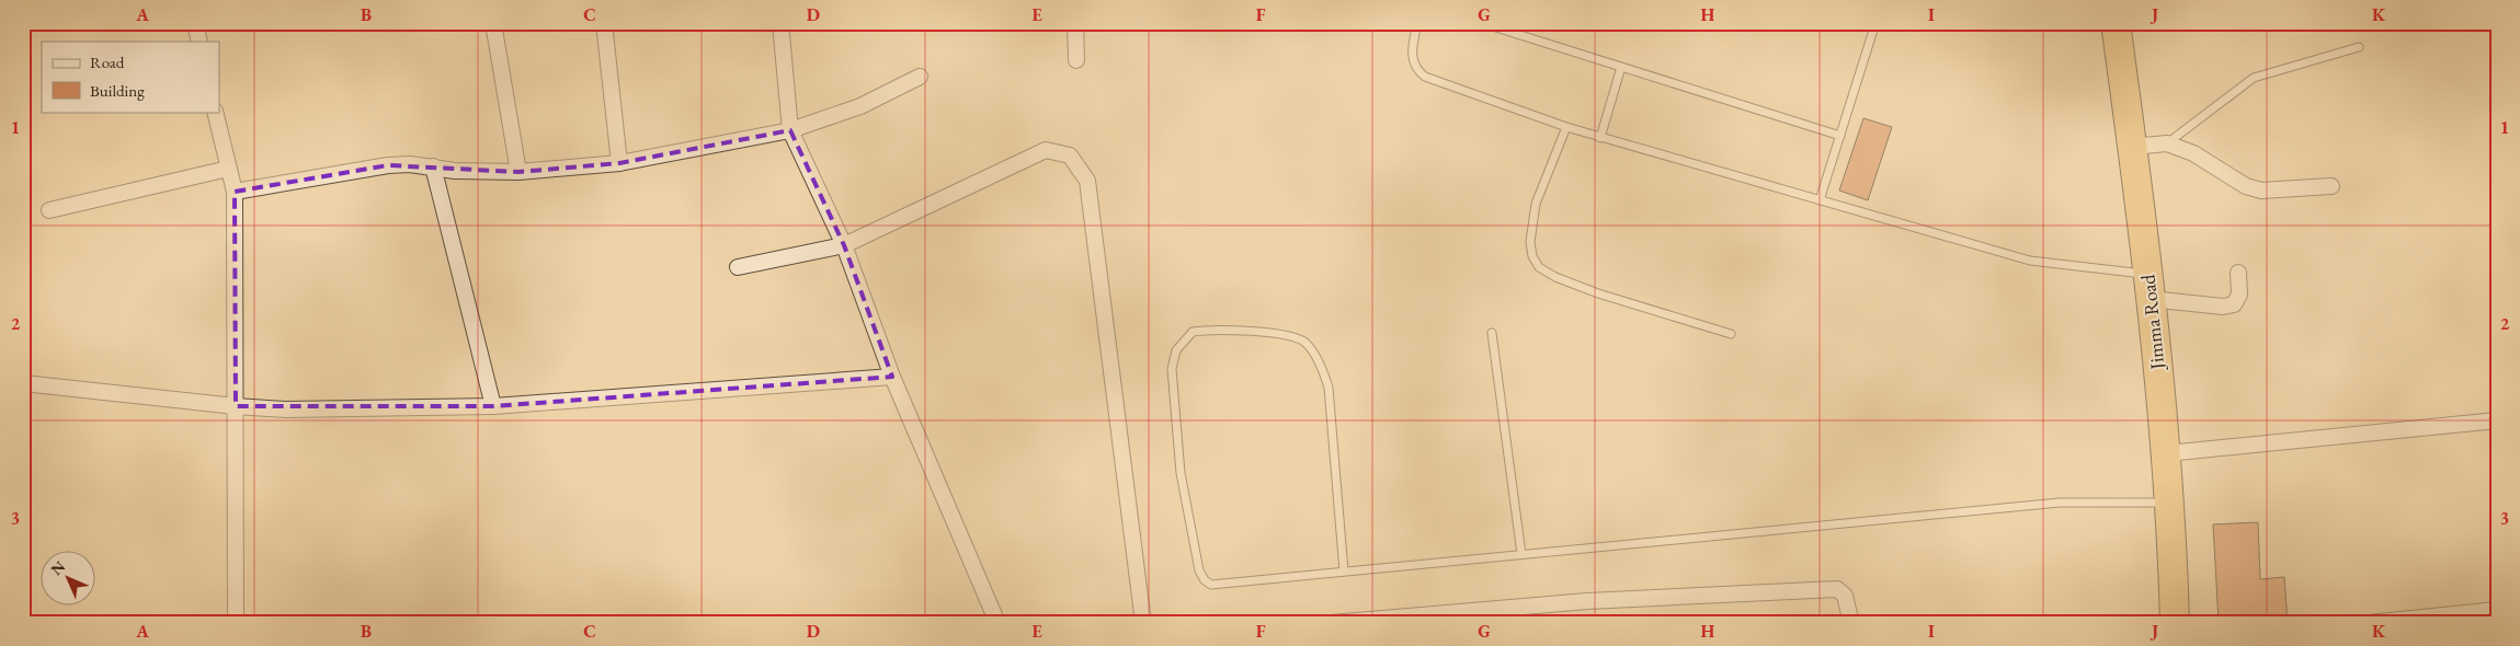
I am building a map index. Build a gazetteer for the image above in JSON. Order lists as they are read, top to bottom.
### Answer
{
  "streets": {
    "highway": ["Jimma Road"]
  },
  "legend": ["Road", "Building"],
  "north": "top left",
  "grid": {
    "columns": [
      "A",
      "B",
      "C",
      "D",
      "E",
      "F",
      "G",
      "H",
      "I",
      "J",
      "K"
    ],
    "rows": ["1", "2", "3"]
  }
}
